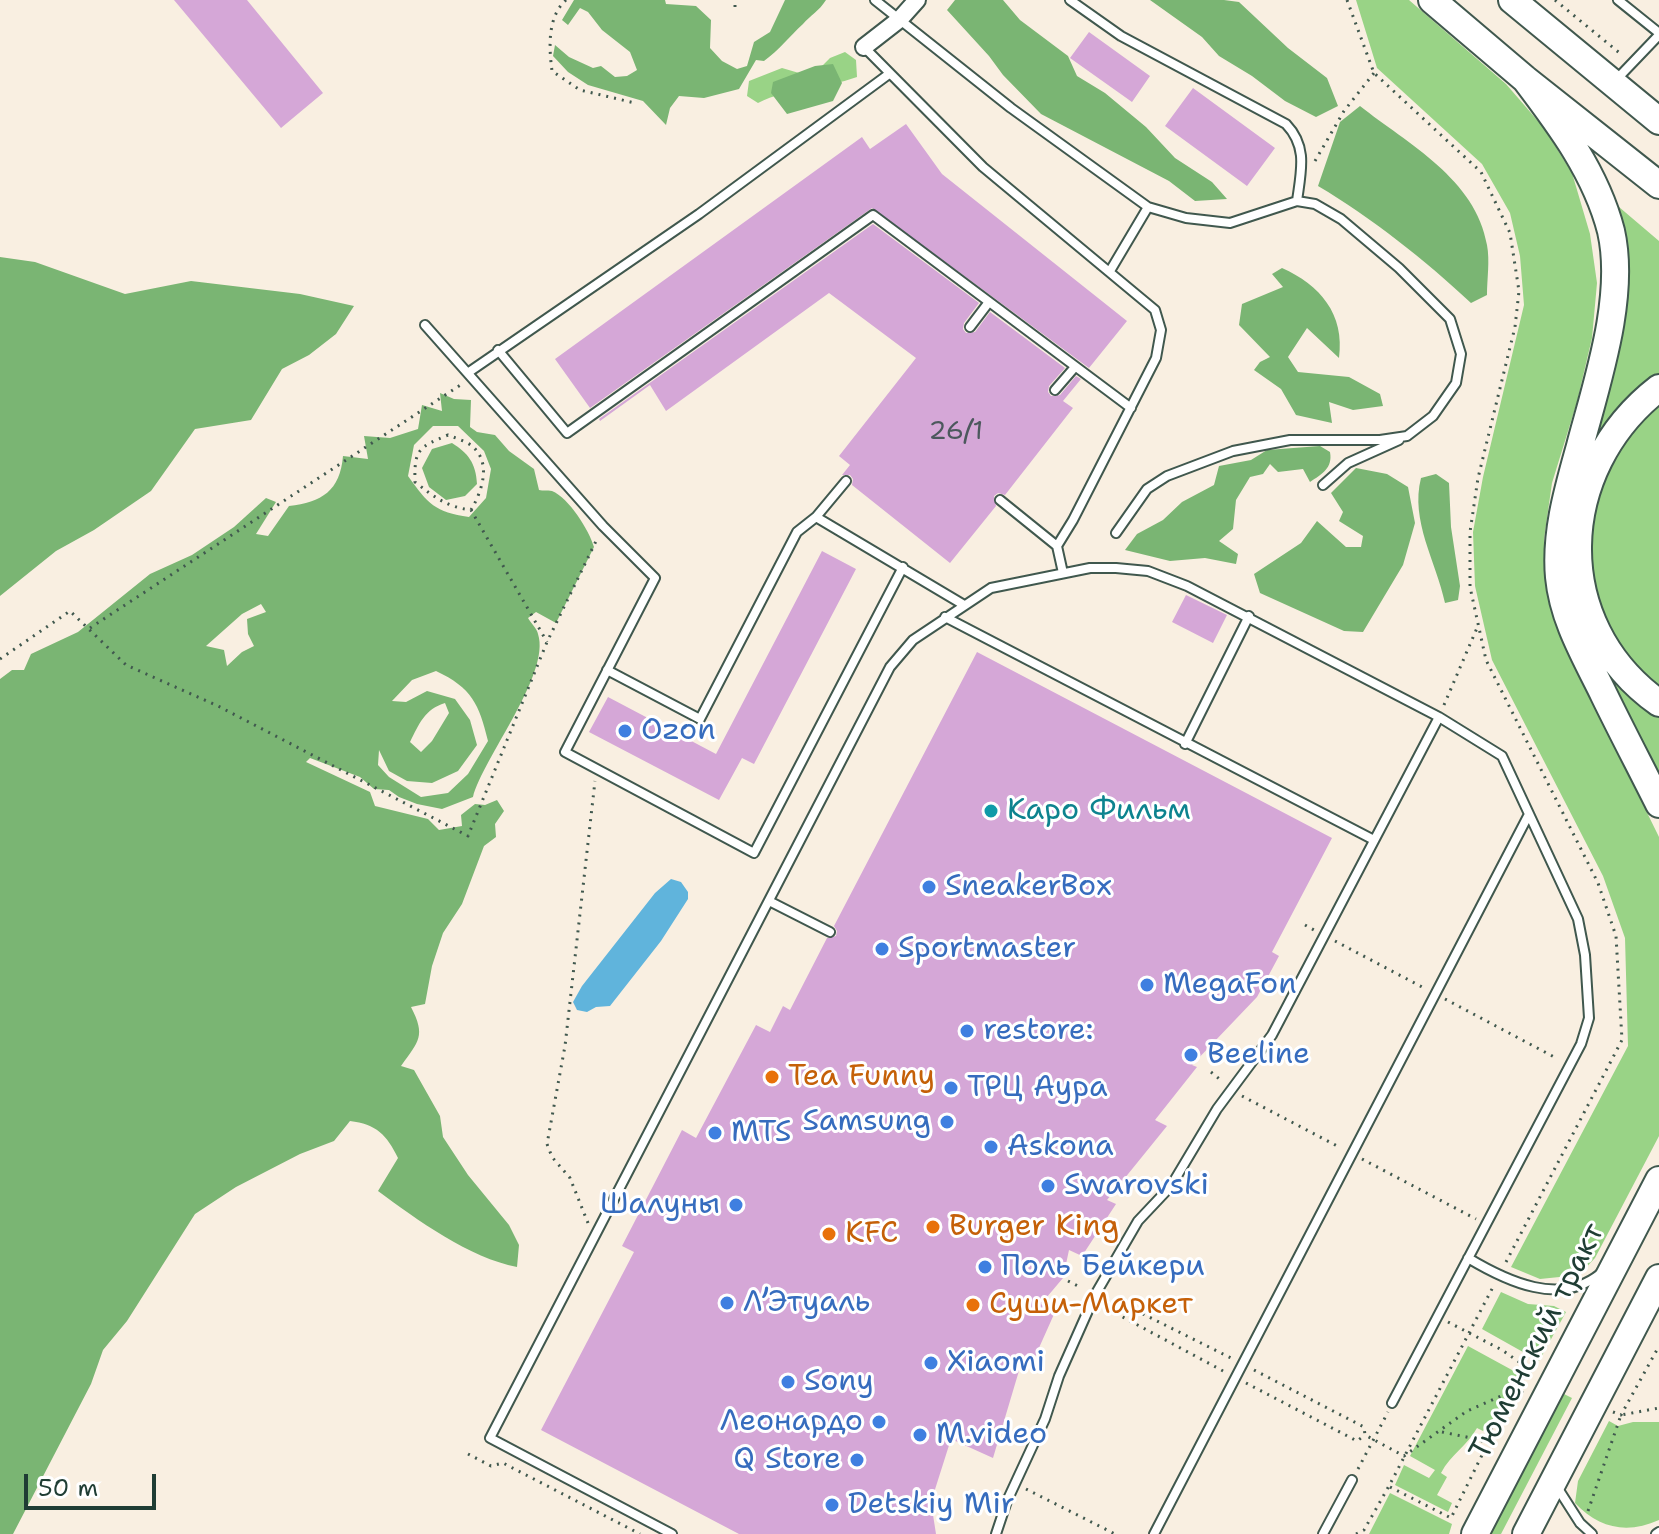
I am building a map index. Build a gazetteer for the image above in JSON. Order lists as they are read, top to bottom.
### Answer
{
  "streets": {
    "main road": ["Тюменский тракт"]
  },
  "places": [
    "Ozon",
    "Каро Фильм",
    "SneakerBox",
    "Sportmaster",
    "MegaFon",
    "restore:",
    "Beeline",
    "Tea Funny",
    "ТРЦ Аура",
    "Samsung",
    "MTS",
    "Askona",
    "Swarovski",
    "Шалуны",
    "Burger King",
    "KFC",
    "Поль Бейкери",
    "Л’Этуаль",
    "Суши-Маркет",
    "Xiaomi",
    "Sony",
    "Леонардо",
    "M.video",
    "Q Store",
    "Detskiy Mir"
  ],
  "house_numbers": ["26/1"],
  "scale_bar": "50 m"
}
